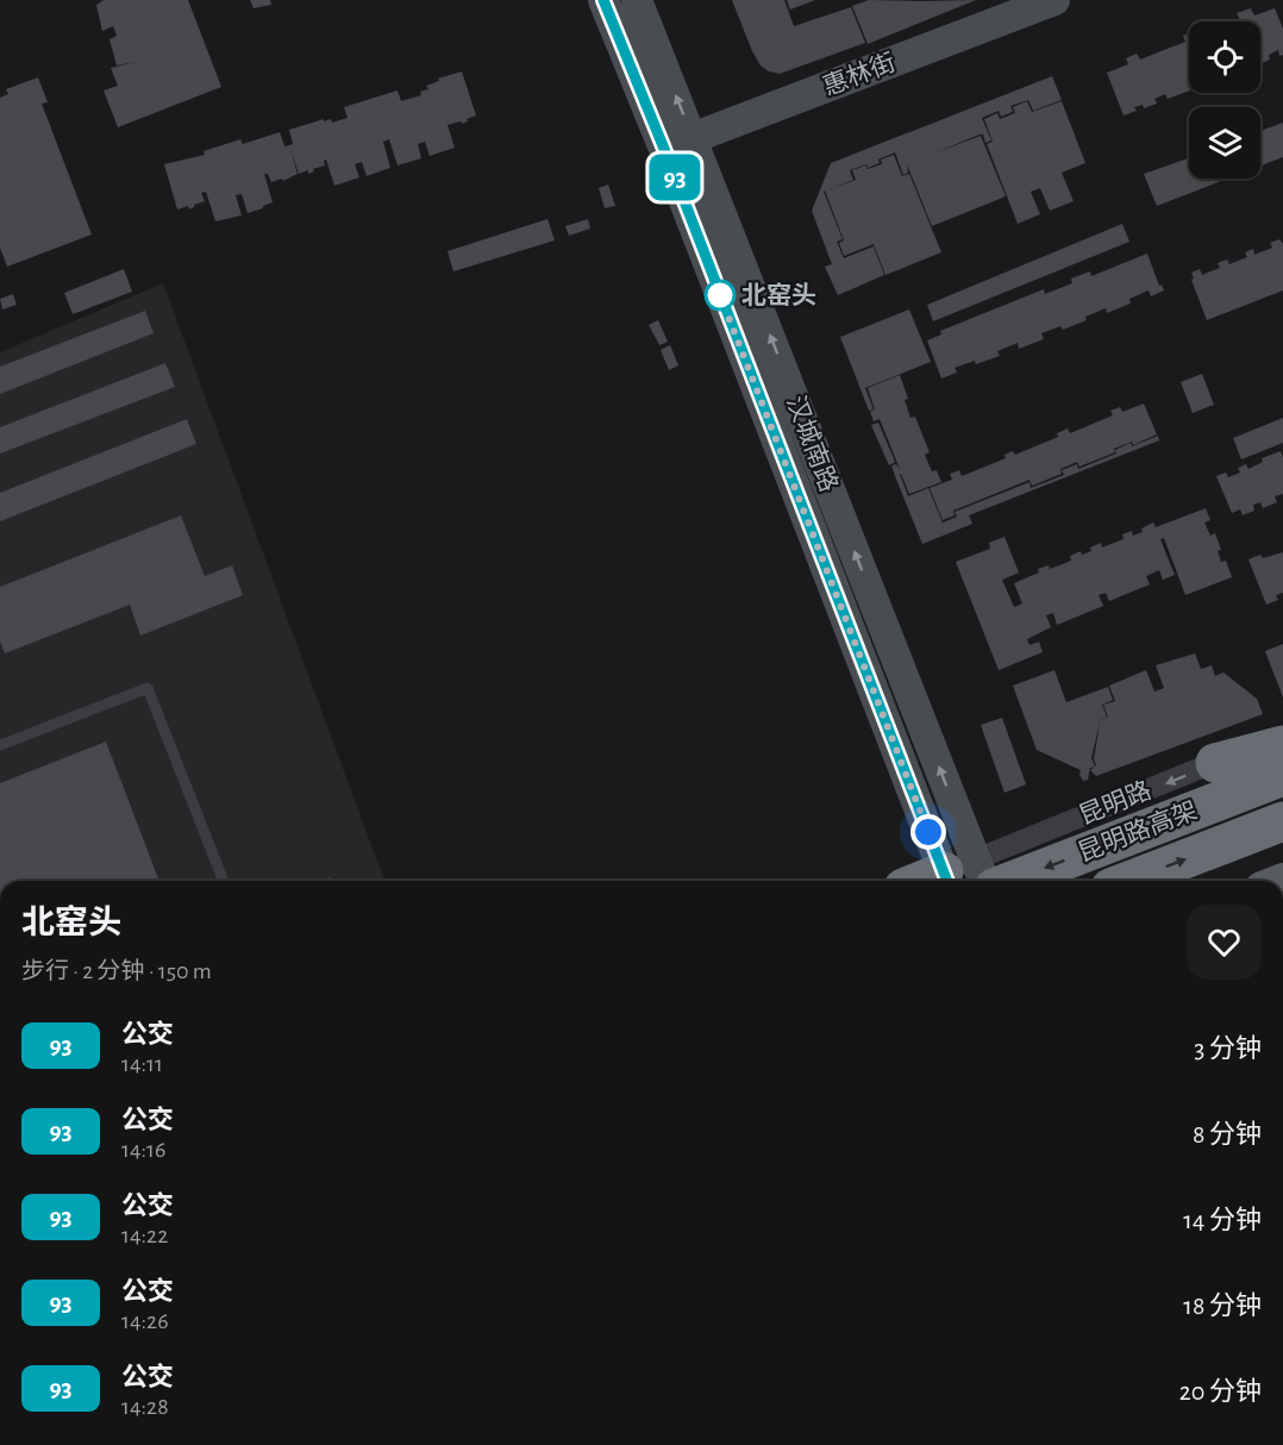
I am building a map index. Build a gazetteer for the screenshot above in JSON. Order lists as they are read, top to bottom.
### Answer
{
  "streets": {
    "highway": ["昆明路高架"],
    "main road": ["惠林街", "汉城南路"],
    "street": ["昆明路"]
  },
  "crossings": [
    ["惠林街", "汉城南路"],
    ["汉城南路", "昆明路"],
    ["汉城南路", "昆明路高架"],
    ["昆明路", "昆明路高架"]
  ],
  "one_way": ["昆明路"],
  "places": ["北窑头"],
  "lines": ["bus line 93"],
  "page": {
    "on_map": "93",
    "heading": ["北窑头", "步行 · 2 分钟 · 150 m"],
    "list": [
      {
        "mark": "93",
        "name": "公交",
        "note": "14:11",
        "value": "3 分钟"
      },
      {
        "mark": "93",
        "name": "公交",
        "note": "14:16",
        "value": "8 分钟"
      },
      {
        "mark": "93",
        "name": "公交",
        "note": "14:22",
        "value": "14 分钟"
      },
      {
        "mark": "93",
        "name": "公交",
        "note": "14:26",
        "value": "18 分钟"
      },
      {
        "mark": "93",
        "name": "公交",
        "note": "14:28",
        "value": "20 分钟"
      }
    ]
  }
}
